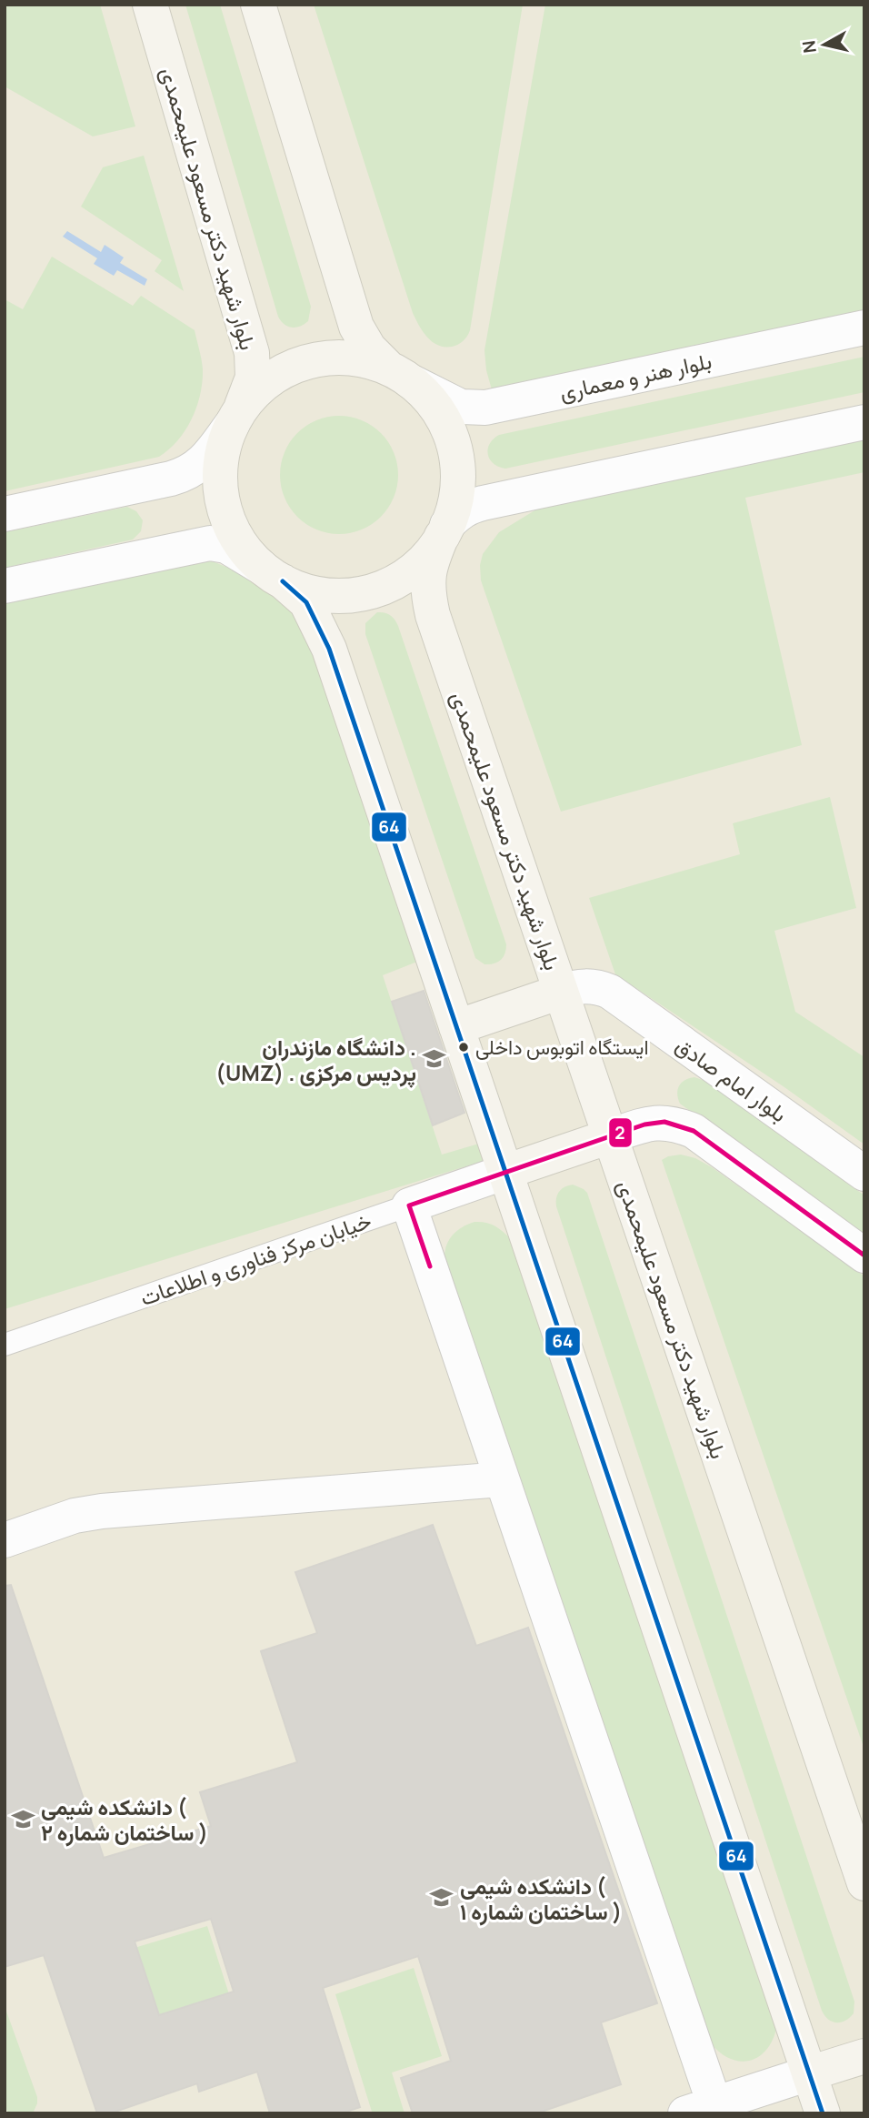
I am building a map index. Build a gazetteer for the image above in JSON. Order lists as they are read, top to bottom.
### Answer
{
  "streets": {
    "main road": ["بلوار شهید دکتر مسعود علیمحمدی"],
    "street": ["بلوار هنر و معماری", "بلوار امام صادق", "خیابان مرکز فناوری و اطلاعات"]
  },
  "crossings": [
    ["بلوار شهید دکتر مسعود علیمحمدی", "بلوار هنر و معماری"],
    ["بلوار شهید دکتر مسعود علیمحمدی", "بلوار امام صادق"]
  ],
  "places": {
    "other": ["ایستگاه اتوبوس داخلی"],
    "school or university": ["دانشگاه مازندران . (UMZ) . پردیس مرکزی", "دانشکده شیمی ( ساختمان شماره ۲ )", "دانشکده شیمی ( ساختمان شماره ۱ )"]
  },
  "lines": ["transit line 64", "transit line 2"],
  "north": "left"
}
